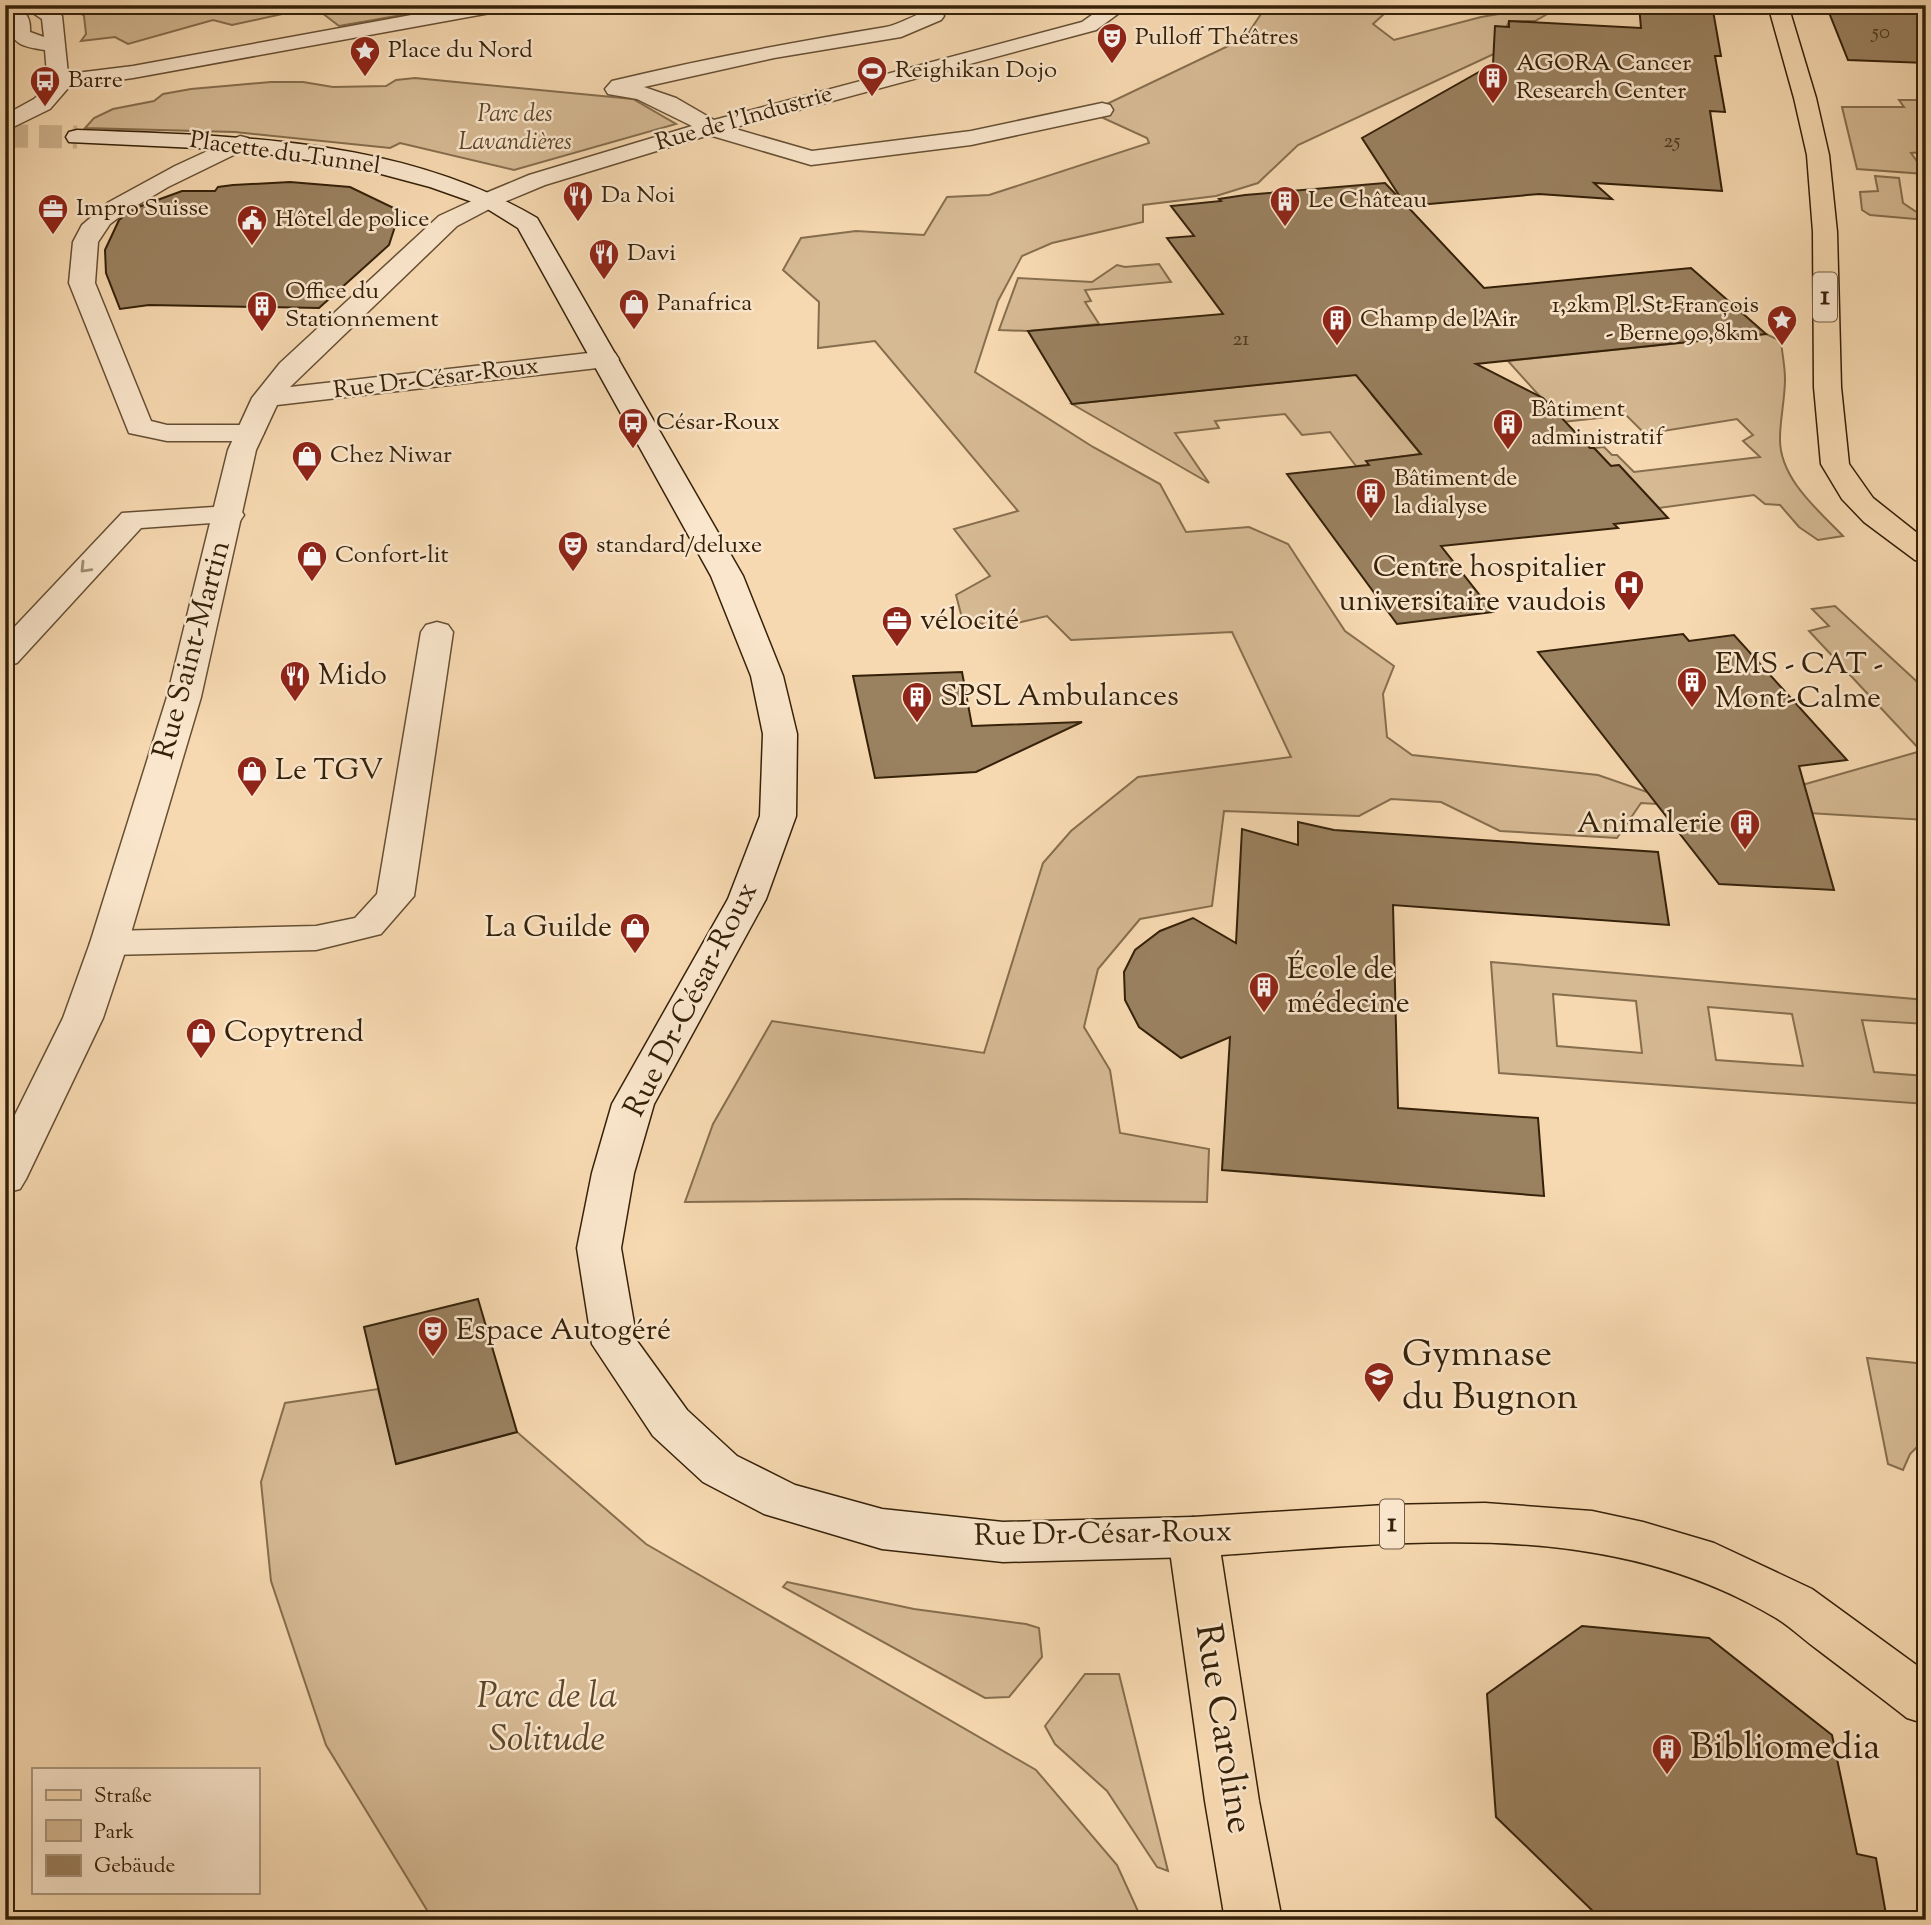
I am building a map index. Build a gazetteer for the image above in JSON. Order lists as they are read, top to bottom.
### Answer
{
  "streets": {
    "main road": ["1", "Rue Dr-César-Roux", "Rue Caroline"],
    "street": ["Rue de l'Industrie", "Placette du Tunnel", "Rue Saint-Martin"]
  },
  "crossings": [
    ["Rue de l'Industrie", "Placette du Tunnel"],
    ["Rue de l'Industrie", "Rue Dr-César-Roux"],
    ["Rue de l'Industrie", "Rue Saint-Martin"],
    ["Placette du Tunnel", "Rue Dr-César-Roux"],
    ["Placette du Tunnel", "Rue Saint-Martin"],
    ["Rue Dr-César-Roux", "Rue Saint-Martin"],
    ["Rue Dr-César-Roux", "Rue Caroline"]
  ],
  "parks": ["Parc des Lavandières", "Parc de la Solitude"],
  "places": {
    "theatre": ["Pulloff Théâtres", "standard/deluxe", "Espace Autogéré"],
    "place": ["Place du Nord", "1,2km Pl.St-François - Berne 90,8km"],
    "sports": ["Reighikan Dojo"],
    "building": [
      "AGORA Cancer Research Center",
      "Le Château",
      "Office du Stationnement",
      "Champ de l'Air",
      "Bâtiment administratif",
      "Bâtiment de la dialyse",
      "EMS - CAT - Mont-Calme",
      "SPSL Ambulances",
      "Animalerie",
      "École de médecine",
      "Bibliomedia"
    ],
    "bus stop": ["Barre", "César-Roux"],
    "restaurant": ["Da Noi", "Davi", "Mido"],
    "office": ["Impro Suisse", "vélocité"],
    "public building": ["Hôtel de police"],
    "shop": [
      "Panafrica",
      "Chez Niwar",
      "Confort-lit",
      "Le TGV",
      "La Guilde",
      "Copytrend"
    ],
    "hospital": ["Centre hospitalier universitaire vaudois"],
    "school or university": ["Gymnase du Bugnon"]
  },
  "house_numbers": ["50", "25", "21"],
  "legend": ["Straße", "Park", "Gebäude"]
}
